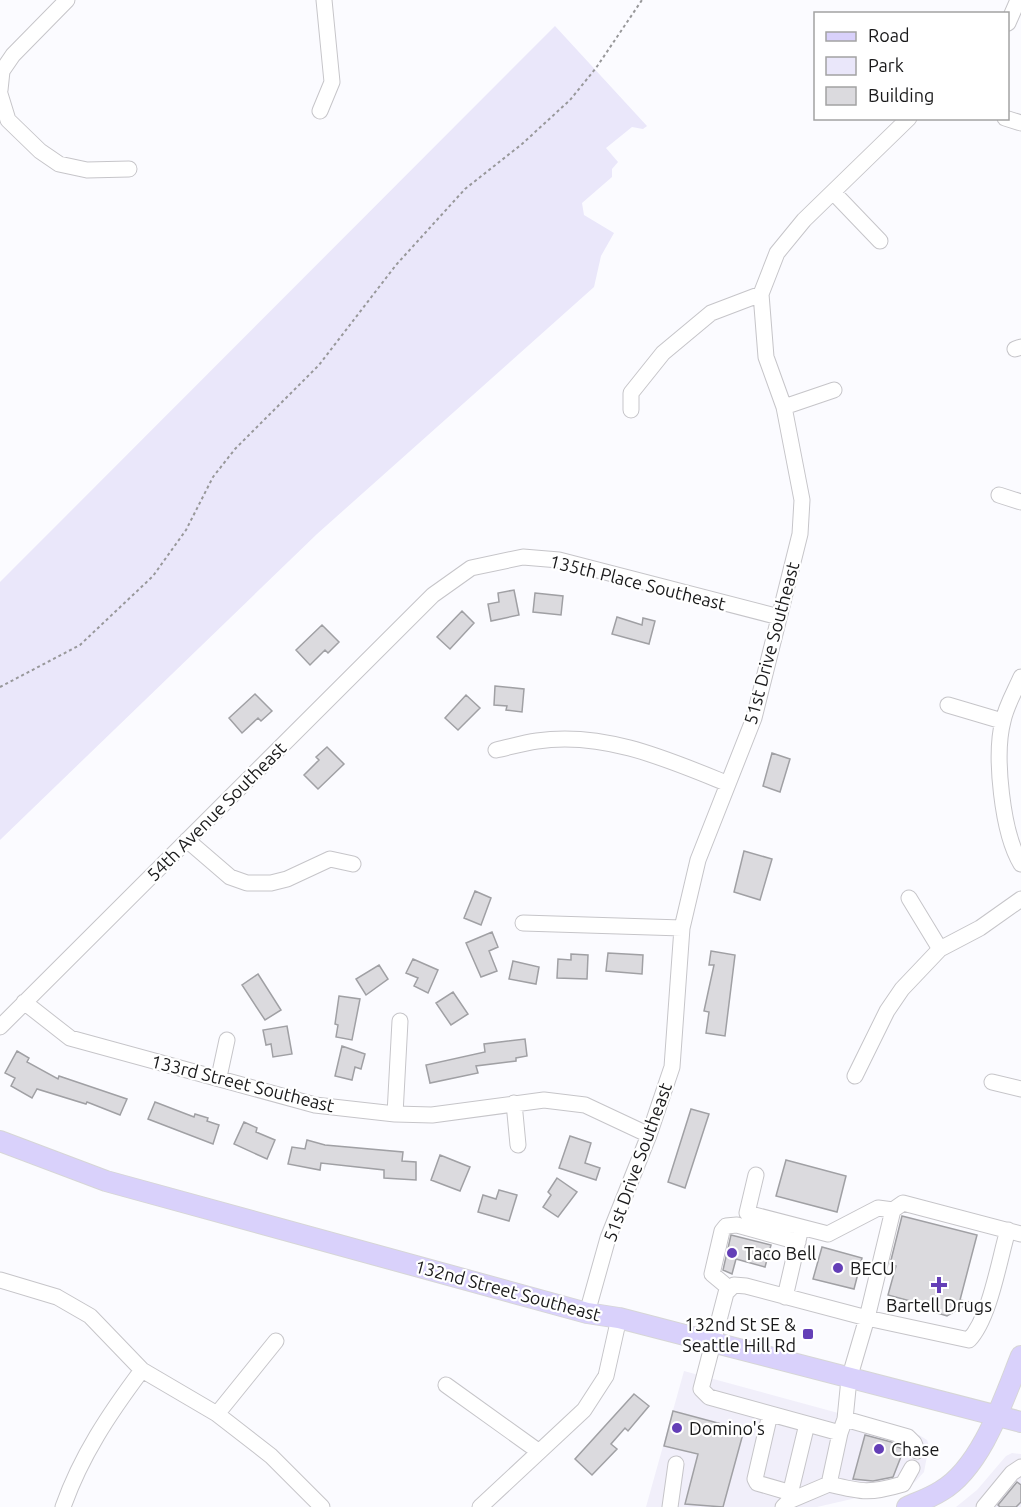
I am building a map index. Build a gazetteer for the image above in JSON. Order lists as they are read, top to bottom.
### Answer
{
  "streets": {
    "main road": ["132nd Street Southeast"],
    "street": [
      "135th Place Southeast",
      "51st Drive Southeast",
      "54th Avenue Southeast",
      "133rd Street Southeast"
    ]
  },
  "crossings": [
    ["135th Place Southeast", "51st Drive Southeast"],
    ["135th Place Southeast", "54th Avenue Southeast"],
    ["51st Drive Southeast", "133rd Street Southeast"],
    ["51st Drive Southeast", "132nd Street Southeast"],
    ["54th Avenue Southeast", "133rd Street Southeast"]
  ],
  "places": {
    "other": [
      "Taco Bell",
      "BECU",
      "Domino's",
      "Chase"
    ],
    "health": ["Bartell Drugs"],
    "transit": ["132nd St SE & Seattle Hill Rd"]
  },
  "legend": ["Road", "Park", "Building"]
}
